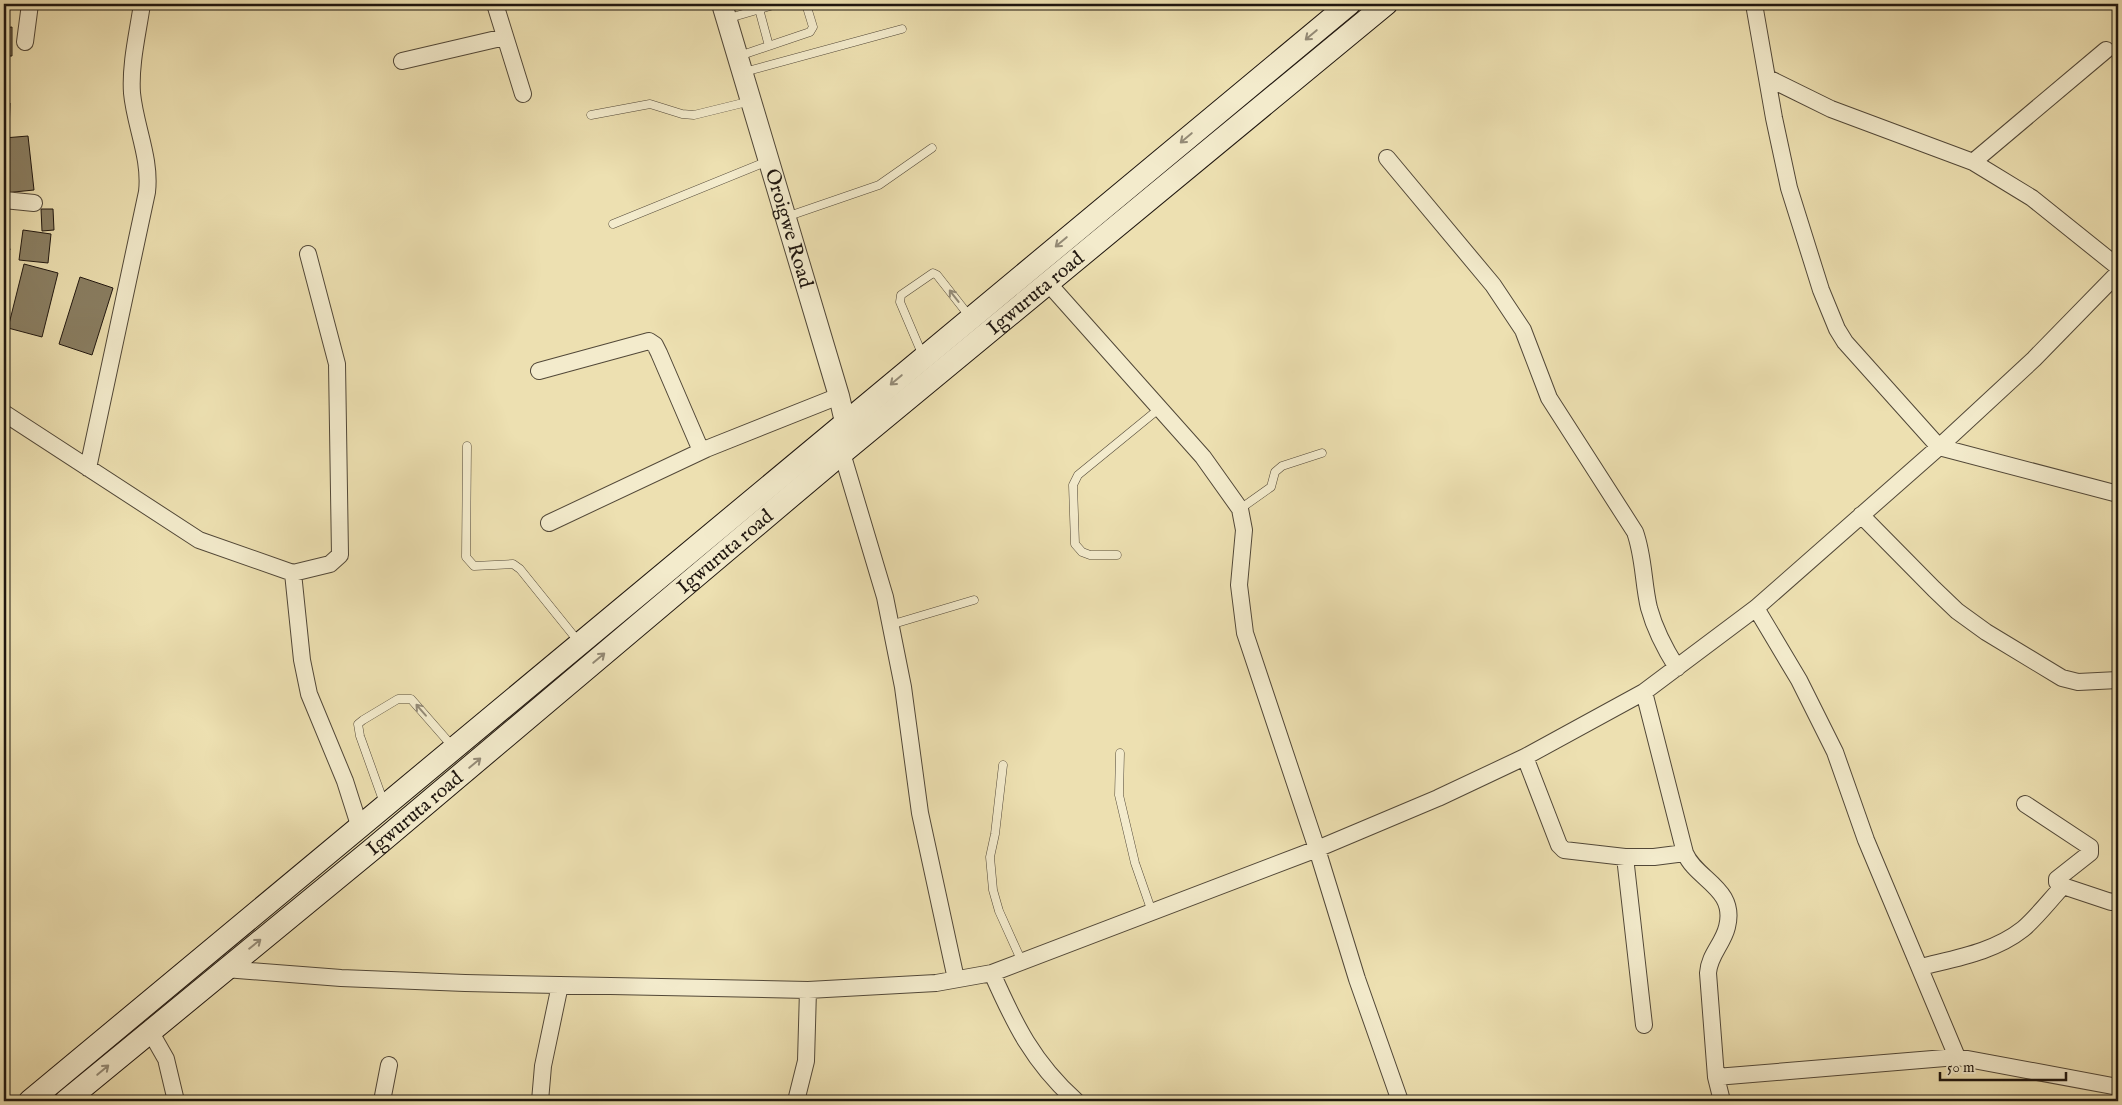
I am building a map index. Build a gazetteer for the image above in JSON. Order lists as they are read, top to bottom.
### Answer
{
  "streets": {
    "main road": ["Igwuruta road"],
    "street": ["Oroigwe Road"]
  },
  "crossings": [
    ["Oroigwe Road", "Igwuruta road"]
  ],
  "scale_bar": "50 m"
}
